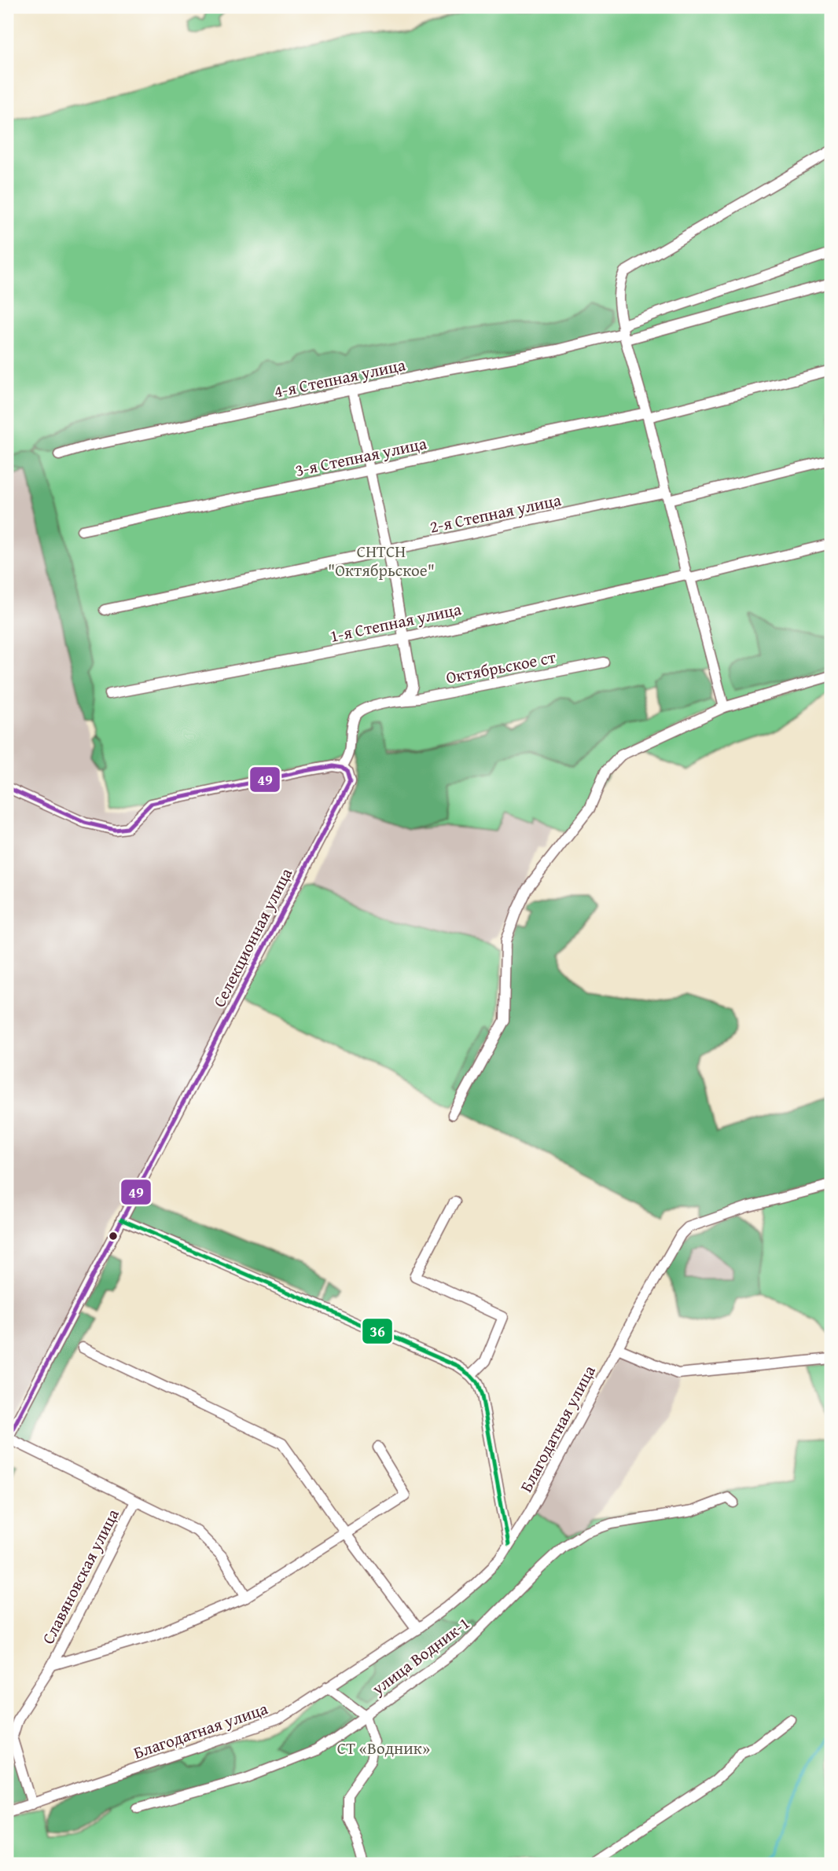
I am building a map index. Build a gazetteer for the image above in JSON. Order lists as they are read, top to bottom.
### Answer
{
  "streets": {
    "street": [
      "4-я Степная улица",
      "3-я Степная улица",
      "2-я Степная улица",
      "1-я Степная улица",
      "Октябрьское ст",
      "Селекционная улица",
      "Благодатная улица",
      "Славяновская улица",
      "улица Водник-1"
    ]
  },
  "crossings": [
    ["Октябрьское ст", "Селекционная улица"],
    ["Селекционная улица", "Славяновская улица"],
    ["Благодатная улица", "Славяновская улица"]
  ],
  "parks": ["СНТСН \"Октябрьское\"", "СТ «Водник»"],
  "lines": ["transit line 49", "transit line 36"]
}
